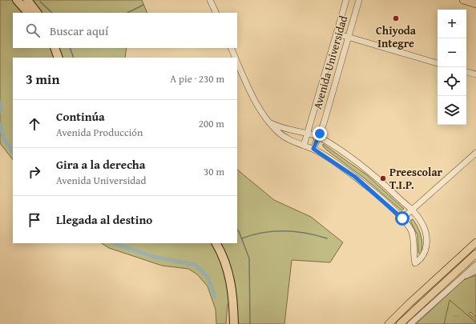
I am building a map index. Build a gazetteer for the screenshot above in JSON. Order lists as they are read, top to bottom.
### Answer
{
  "streets": {
    "street": ["Avenida Universidad"]
  },
  "places": ["Chiyoda Integre", "Preescolar T.I.P."],
  "page": {
    "map_buttons": ["+", "−"],
    "search": "Buscar aquí",
    "heading": ["3 min", "A pie · 230 m"],
    "list": [
      ["Continúa", "Avenida Producción", "200 m"],
      ["Gira a la derecha", "Avenida Universidad", "30 m"],
      "Llegada al destino"
    ]
  }
}
